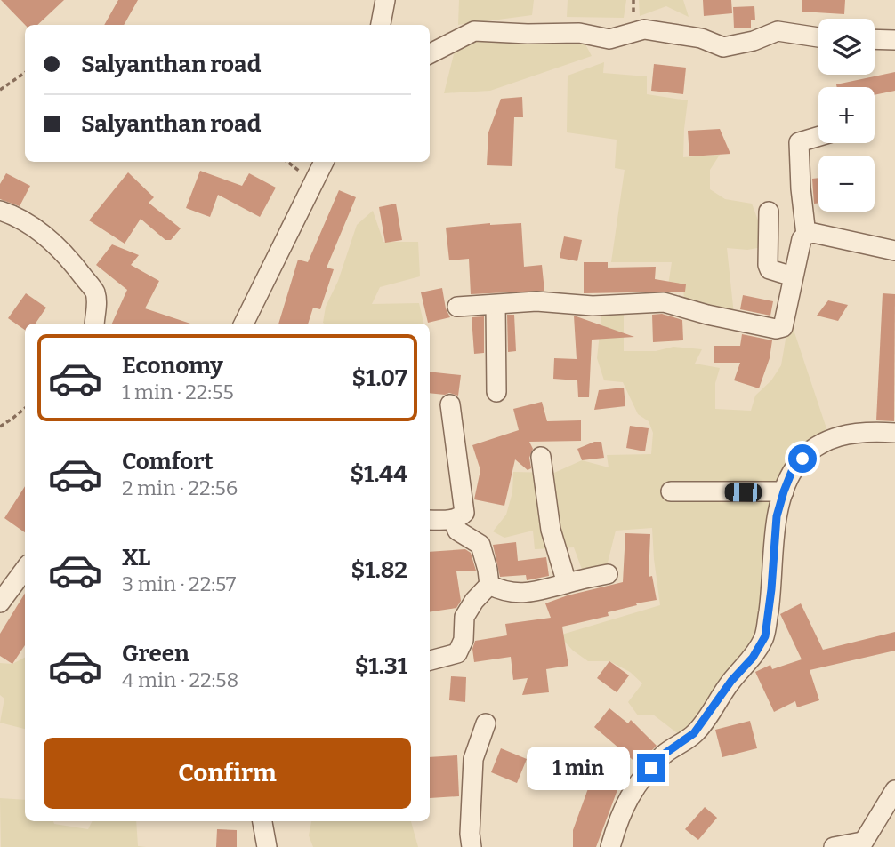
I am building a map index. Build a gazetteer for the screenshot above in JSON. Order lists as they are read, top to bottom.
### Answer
{
  "page": {
    "map_buttons": ["+", "−"],
    "banner": ["Salyanthan road", "Salyanthan road"],
    "list": [
      {
        "name": "Economy",
        "note": "1 min · 22:55",
        "value": "$1.07"
      },
      {
        "name": "Comfort",
        "note": "2 min · 22:56",
        "value": "$1.44"
      },
      {
        "name": "XL",
        "note": "3 min · 22:57",
        "value": "$1.82"
      },
      {
        "name": "Green",
        "note": "4 min · 22:58",
        "value": "$1.31"
      }
    ],
    "buttons": "Confirm",
    "bubble": "1 min"
  }
}
